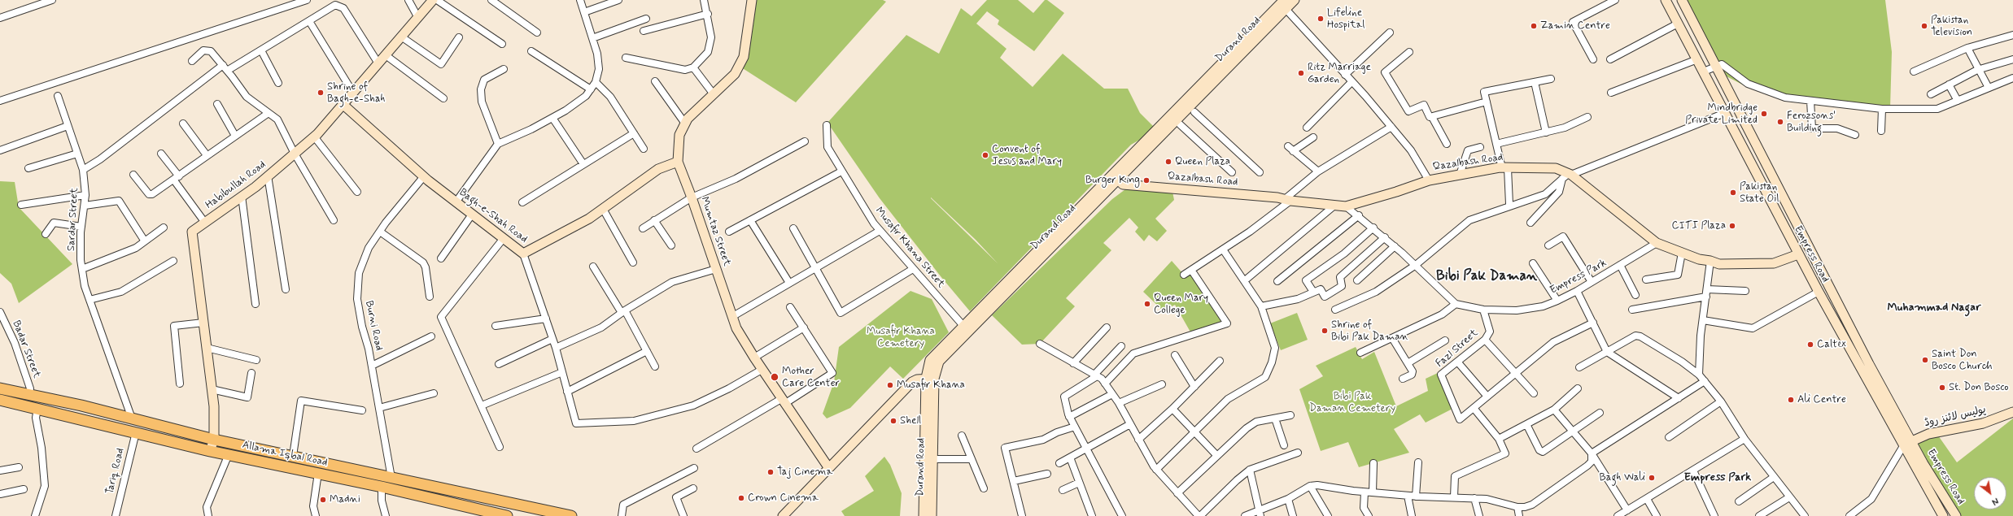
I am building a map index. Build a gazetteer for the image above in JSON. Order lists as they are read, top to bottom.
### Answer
{
  "streets": {
    "main road": [
      "Durand Road",
      "Qazalbash Road",
      "Habibullah Road",
      "Bagh-e-Shah Road",
      "Mumtaz Street",
      "Empress Road",
      "پولیس لائنز روڈ",
      "Allama Iqbal Road"
    ],
    "street": [
      "Sardar Street",
      "Musafir Khana Street",
      "Empress Park",
      "Burni Road",
      "Fazl Street",
      "Badar Street",
      "Tariq Road"
    ]
  },
  "crossings": [
    ["Durand Road", "Qazalbash Road"],
    ["Durand Road", "Musafir Khana Street"],
    ["Qazalbash Road", "Empress Road"],
    ["Qazalbash Road", "Empress Park"],
    ["Habibullah Road", "Bagh-e-Shah Road"],
    ["Habibullah Road", "Allama Iqbal Road"],
    ["Bagh-e-Shah Road", "Mumtaz Street"],
    ["Bagh-e-Shah Road", "Burni Road"],
    ["Sardar Street", "Allama Iqbal Road"],
    ["Empress Road", "پولیس لائنز روڈ"],
    ["Empress Park", "Fazl Street"],
    ["Burni Road", "Allama Iqbal Road"],
    ["Badar Street", "Allama Iqbal Road"],
    ["Allama Iqbal Road", "Tariq Road"]
  ],
  "districts": ["Bibi Pak Daman", "Muhammad Nagar", "Empress Park"],
  "parks": ["Musafir Khana Cemetery", "Bibi Pak Daman Cemetery"],
  "places": [
    "Lifeline Hospital",
    "Zamin Centre",
    "Pakistan Television",
    "Ritz Marriage Garden",
    "Shrine of Bagh-e-Shah",
    "Mindbridge Private Limited",
    "Ferozsons' Building",
    "Convent of Jesus and Mary",
    "Queen Plaza",
    "Burger King",
    "Pakistan State Oil",
    "CITI Plaza",
    "Queen Mary College",
    "Shrine of Bibi Pak Daman",
    "Caltex",
    "Saint Don Bosco Church",
    "Mother Care Center",
    "Musafir Khana",
    "St. Don Bosco",
    "Ali Centre",
    "Shell",
    "Taj Cinema",
    "Bagh Wali",
    "Crown Cinema",
    "Madni"
  ],
  "north": "bottom right"
}
